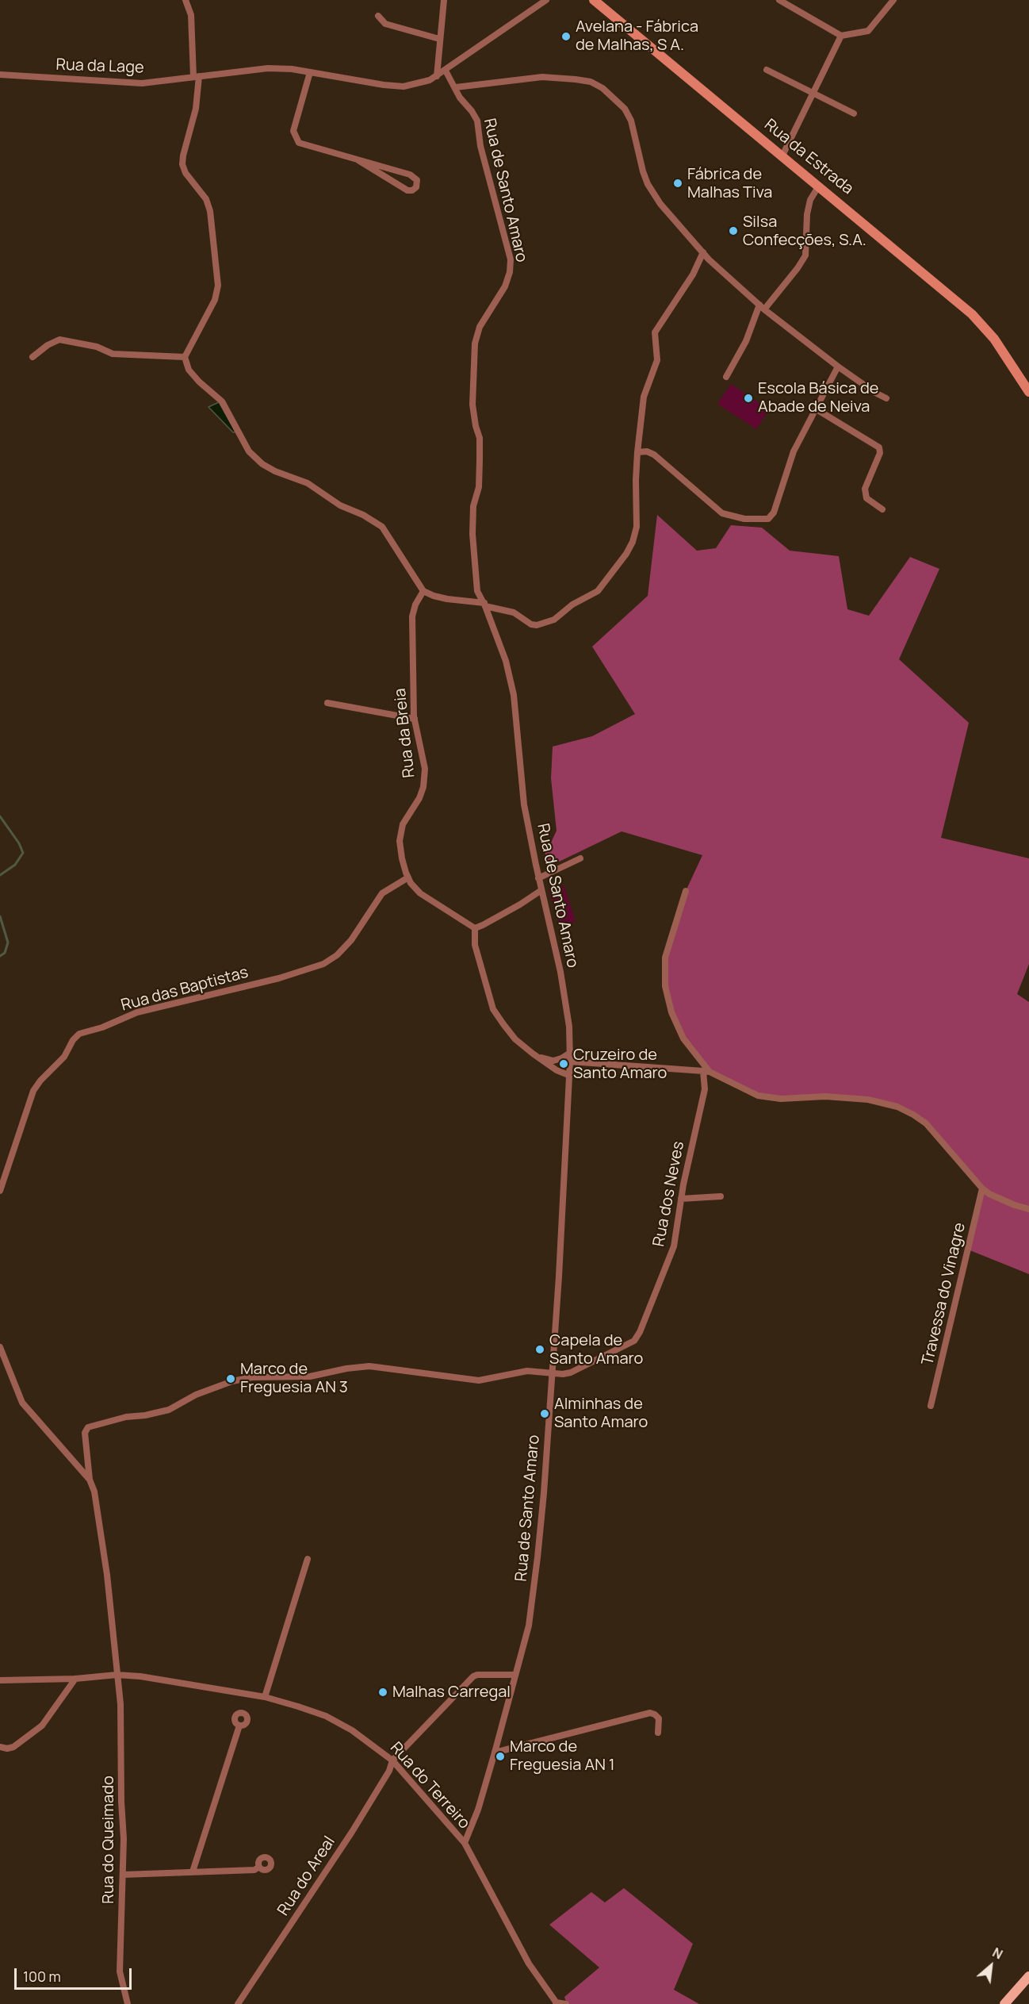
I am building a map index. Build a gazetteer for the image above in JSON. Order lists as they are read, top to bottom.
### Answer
{
  "streets": {
    "main road": ["Rua da Estrada"],
    "street": [
      "Rua da Lage",
      "Rua de Santo Amaro",
      "Rua da Breia",
      "Rua das Baptistas",
      "Rua dos Neves",
      "Travessa do Vinagre",
      "Rua do Terreiro",
      "Rua do Queimado",
      "Rua do Areal"
    ]
  },
  "crossings": [
    ["Rua da Lage", "Rua de Santo Amaro"],
    ["Rua de Santo Amaro", "Rua dos Neves"],
    ["Rua de Santo Amaro", "Rua do Terreiro"],
    ["Rua de Santo Amaro", "Rua do Areal"],
    ["Rua da Breia", "Rua das Baptistas"],
    ["Rua dos Neves", "Rua do Queimado"],
    ["Rua do Terreiro", "Rua do Queimado"],
    ["Rua do Terreiro", "Rua do Areal"]
  ],
  "places": [
    "Avelana - Fábrica de Malhas, S A.",
    "Fábrica de Malhas Tiva",
    "Silsa Confecções, S.A.",
    "Escola Básica de Abade de Neiva",
    "Cruzeiro de Santo Amaro",
    "Capela de Santo Amaro",
    "Marco de Freguesia AN 3",
    "Alminhas de Santo Amaro",
    "Malhas Carregal",
    "Marco de Freguesia AN 1"
  ],
  "scale_bar": "100 m",
  "north": "top right"
}
